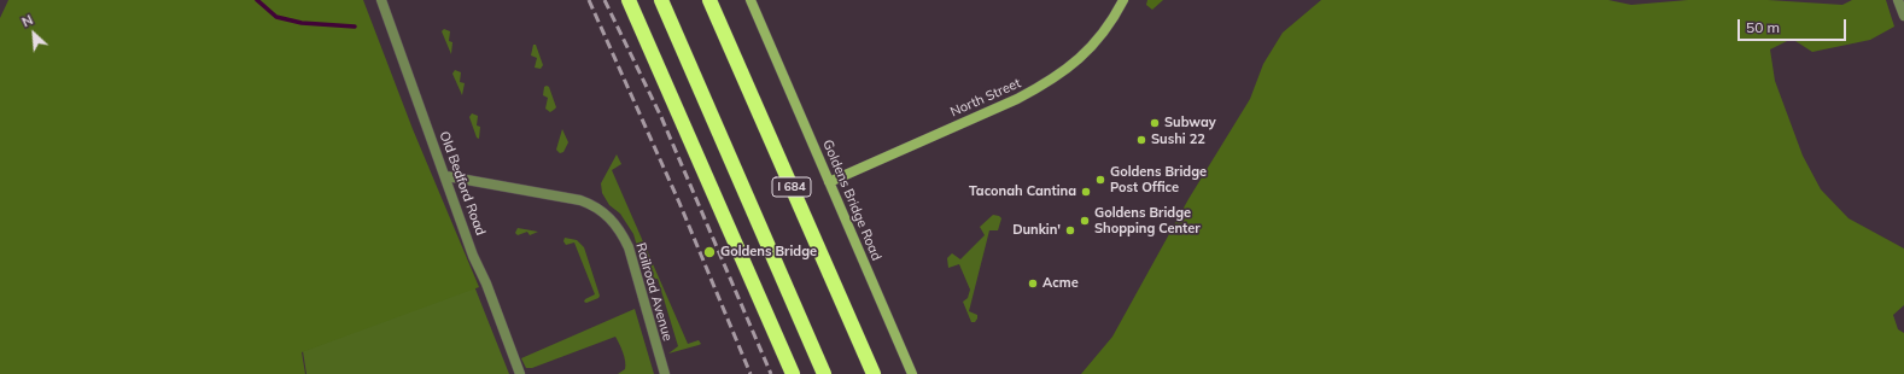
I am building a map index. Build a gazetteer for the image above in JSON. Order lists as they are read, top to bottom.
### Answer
{
  "streets": {
    "highway": ["I 684"],
    "main road": ["North Street", "Goldens Bridge Road"],
    "street": ["Old Bedford Road", "Railroad Avenue"]
  },
  "crossings": [
    ["North Street", "Goldens Bridge Road"],
    ["Old Bedford Road", "Railroad Avenue"]
  ],
  "places": [
    "Subway",
    "Sushi 22",
    "Goldens Bridge Post Office",
    "Taconah Cantina",
    "Goldens Bridge Shopping Center",
    "Dunkin'",
    "Goldens Bridge",
    "Acme"
  ],
  "scale_bar": "50 m",
  "north": "top left"
}
